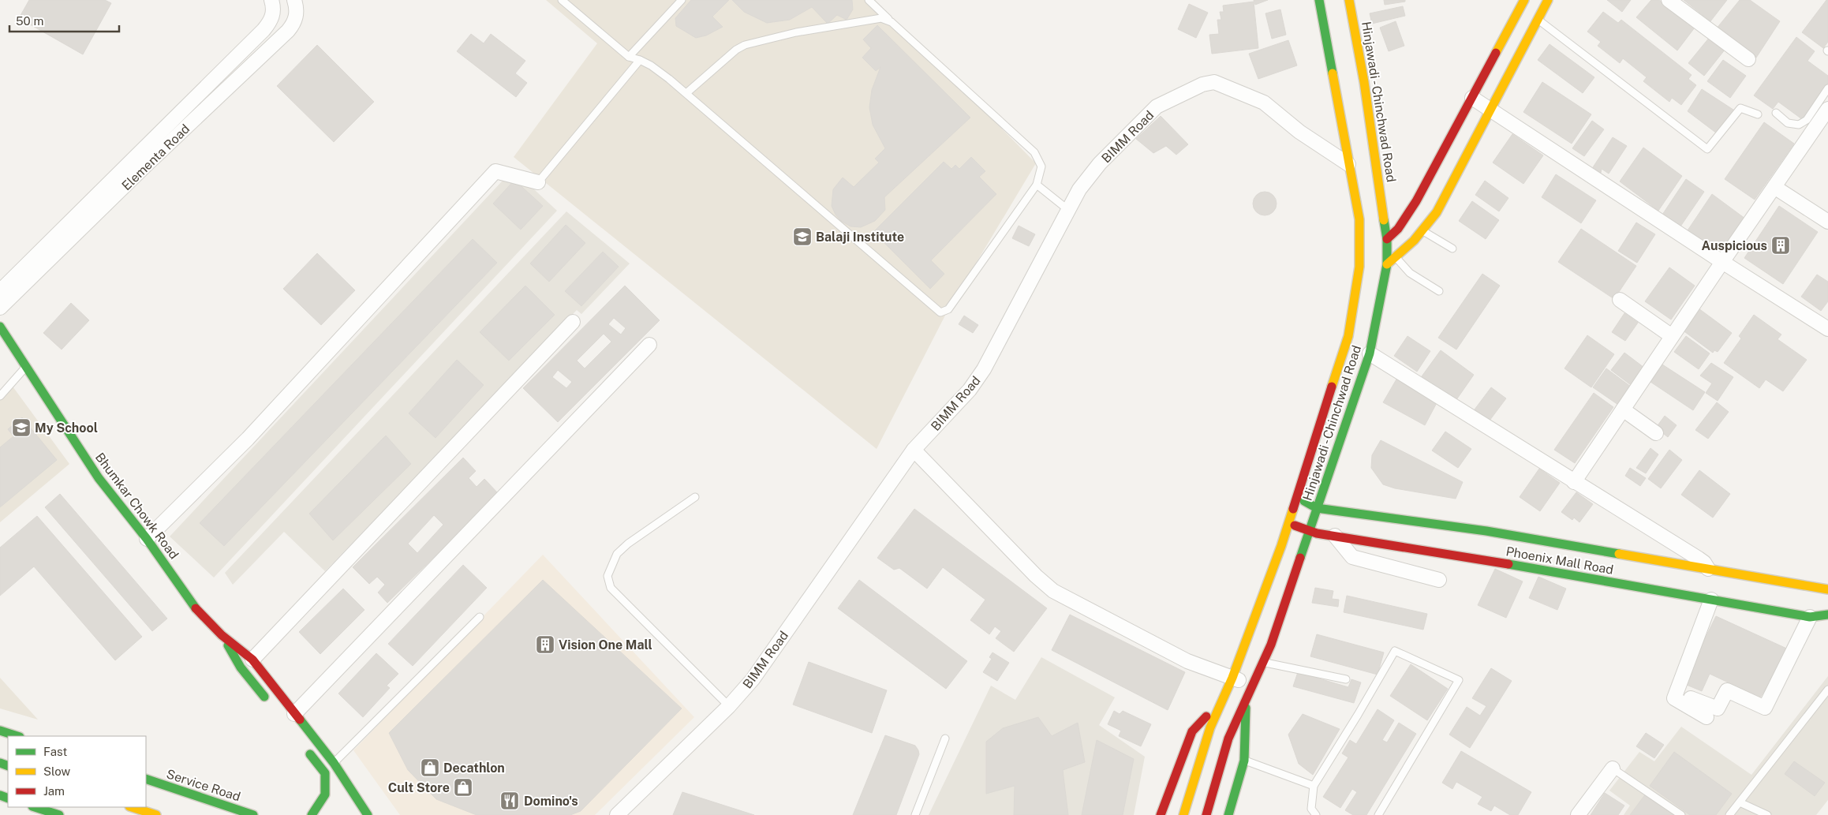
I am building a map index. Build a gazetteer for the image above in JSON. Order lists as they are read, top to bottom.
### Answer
{
  "streets": {
    "main road": [
      "Hinjawadi - Chinchwad Road",
      "Bhumkar Chowk Road",
      "Phoenix Mall Road",
      "Service Road"
    ],
    "street": ["BIMM Road", "Elementa Road"]
  },
  "crossings": [
    ["Hinjawadi - Chinchwad Road", "BIMM Road"],
    ["Hinjawadi - Chinchwad Road", "Phoenix Mall Road"]
  ],
  "places": {
    "school or university": ["Balaji Institute", "My School"],
    "building": ["Auspicious", "Vision One Mall"],
    "shop": ["Decathlon", "Cult Store"],
    "restaurant": ["Domino's"]
  },
  "legend": ["Fast", "Slow", "Jam"],
  "scale_bar": "50 m"
}
